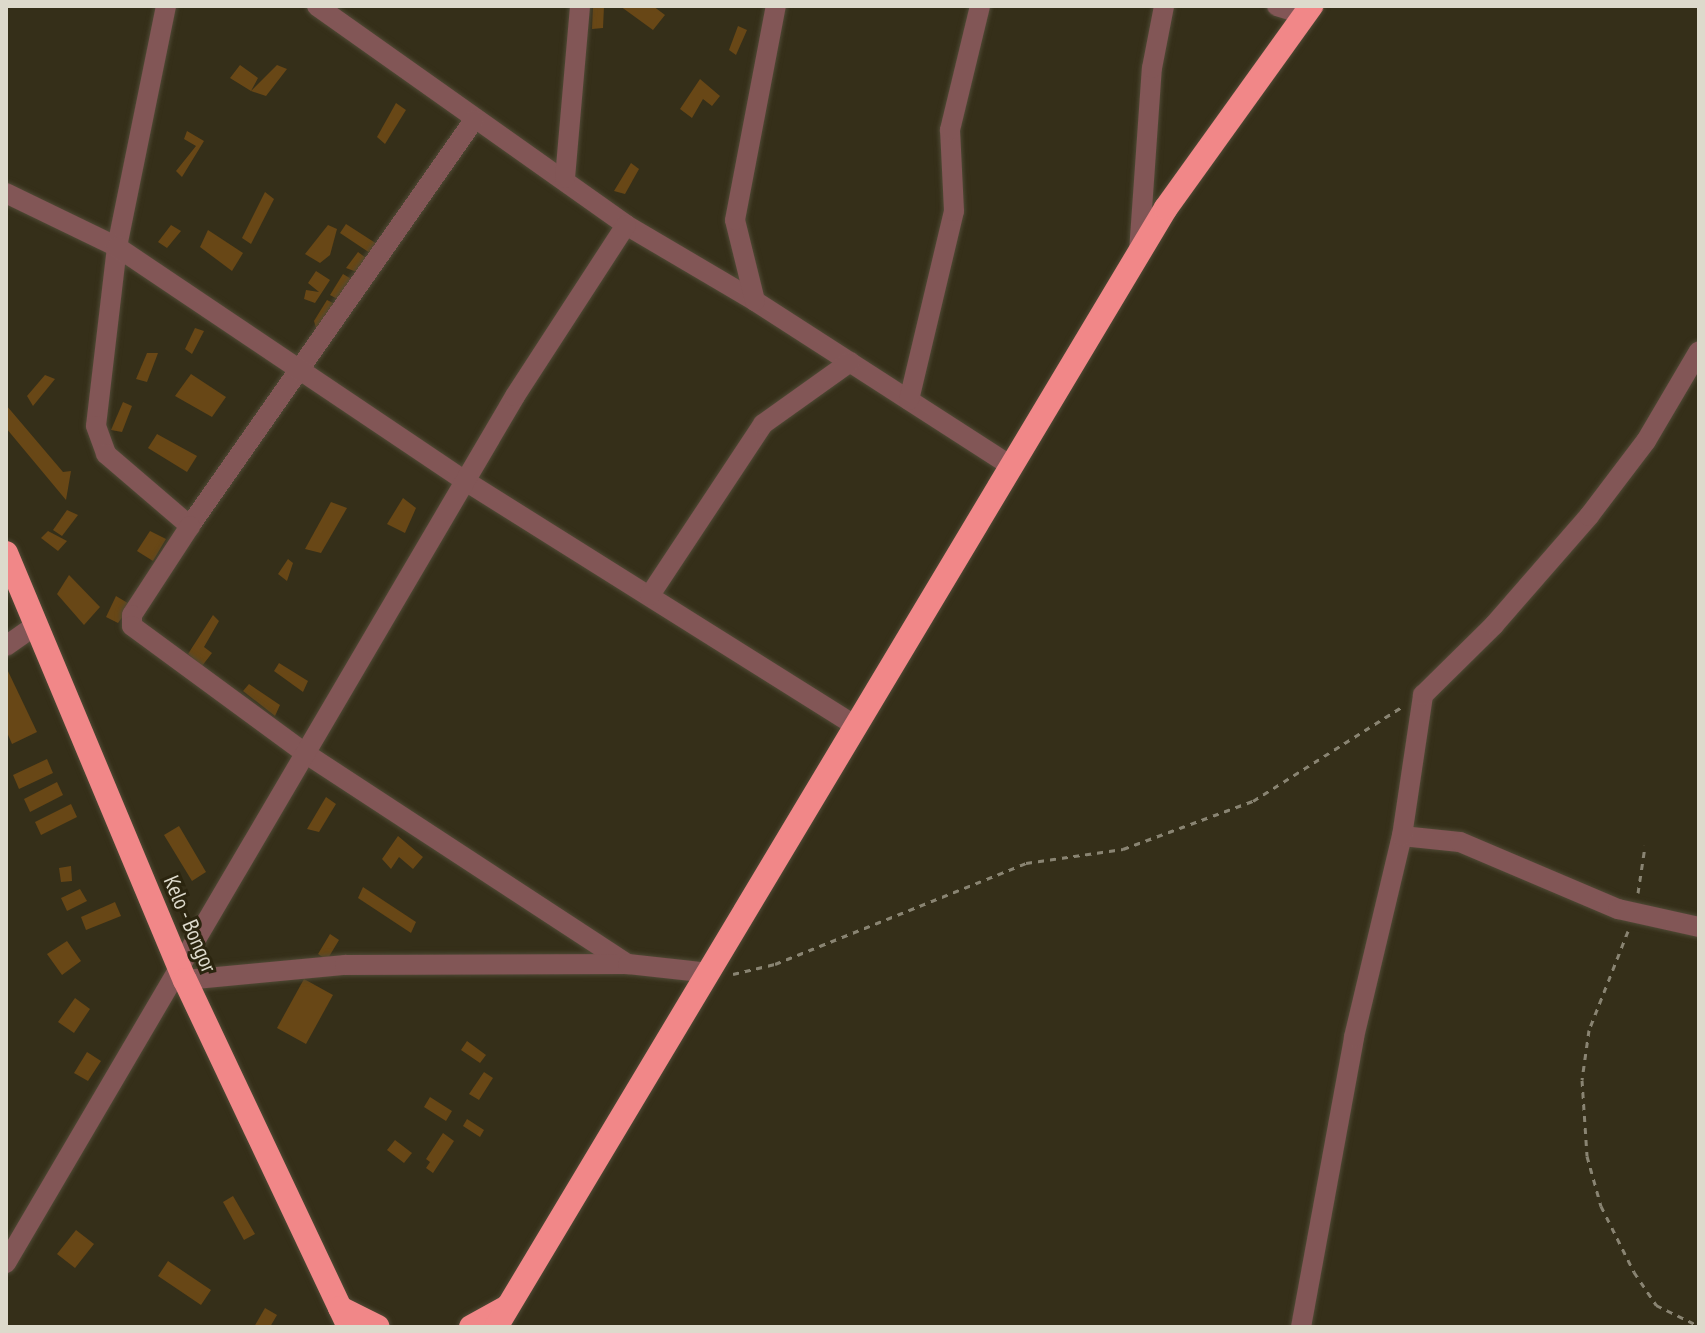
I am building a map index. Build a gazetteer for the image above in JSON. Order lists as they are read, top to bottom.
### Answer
{
  "streets": {
    "highway": ["Kelo - Bongor"]
  }
}
